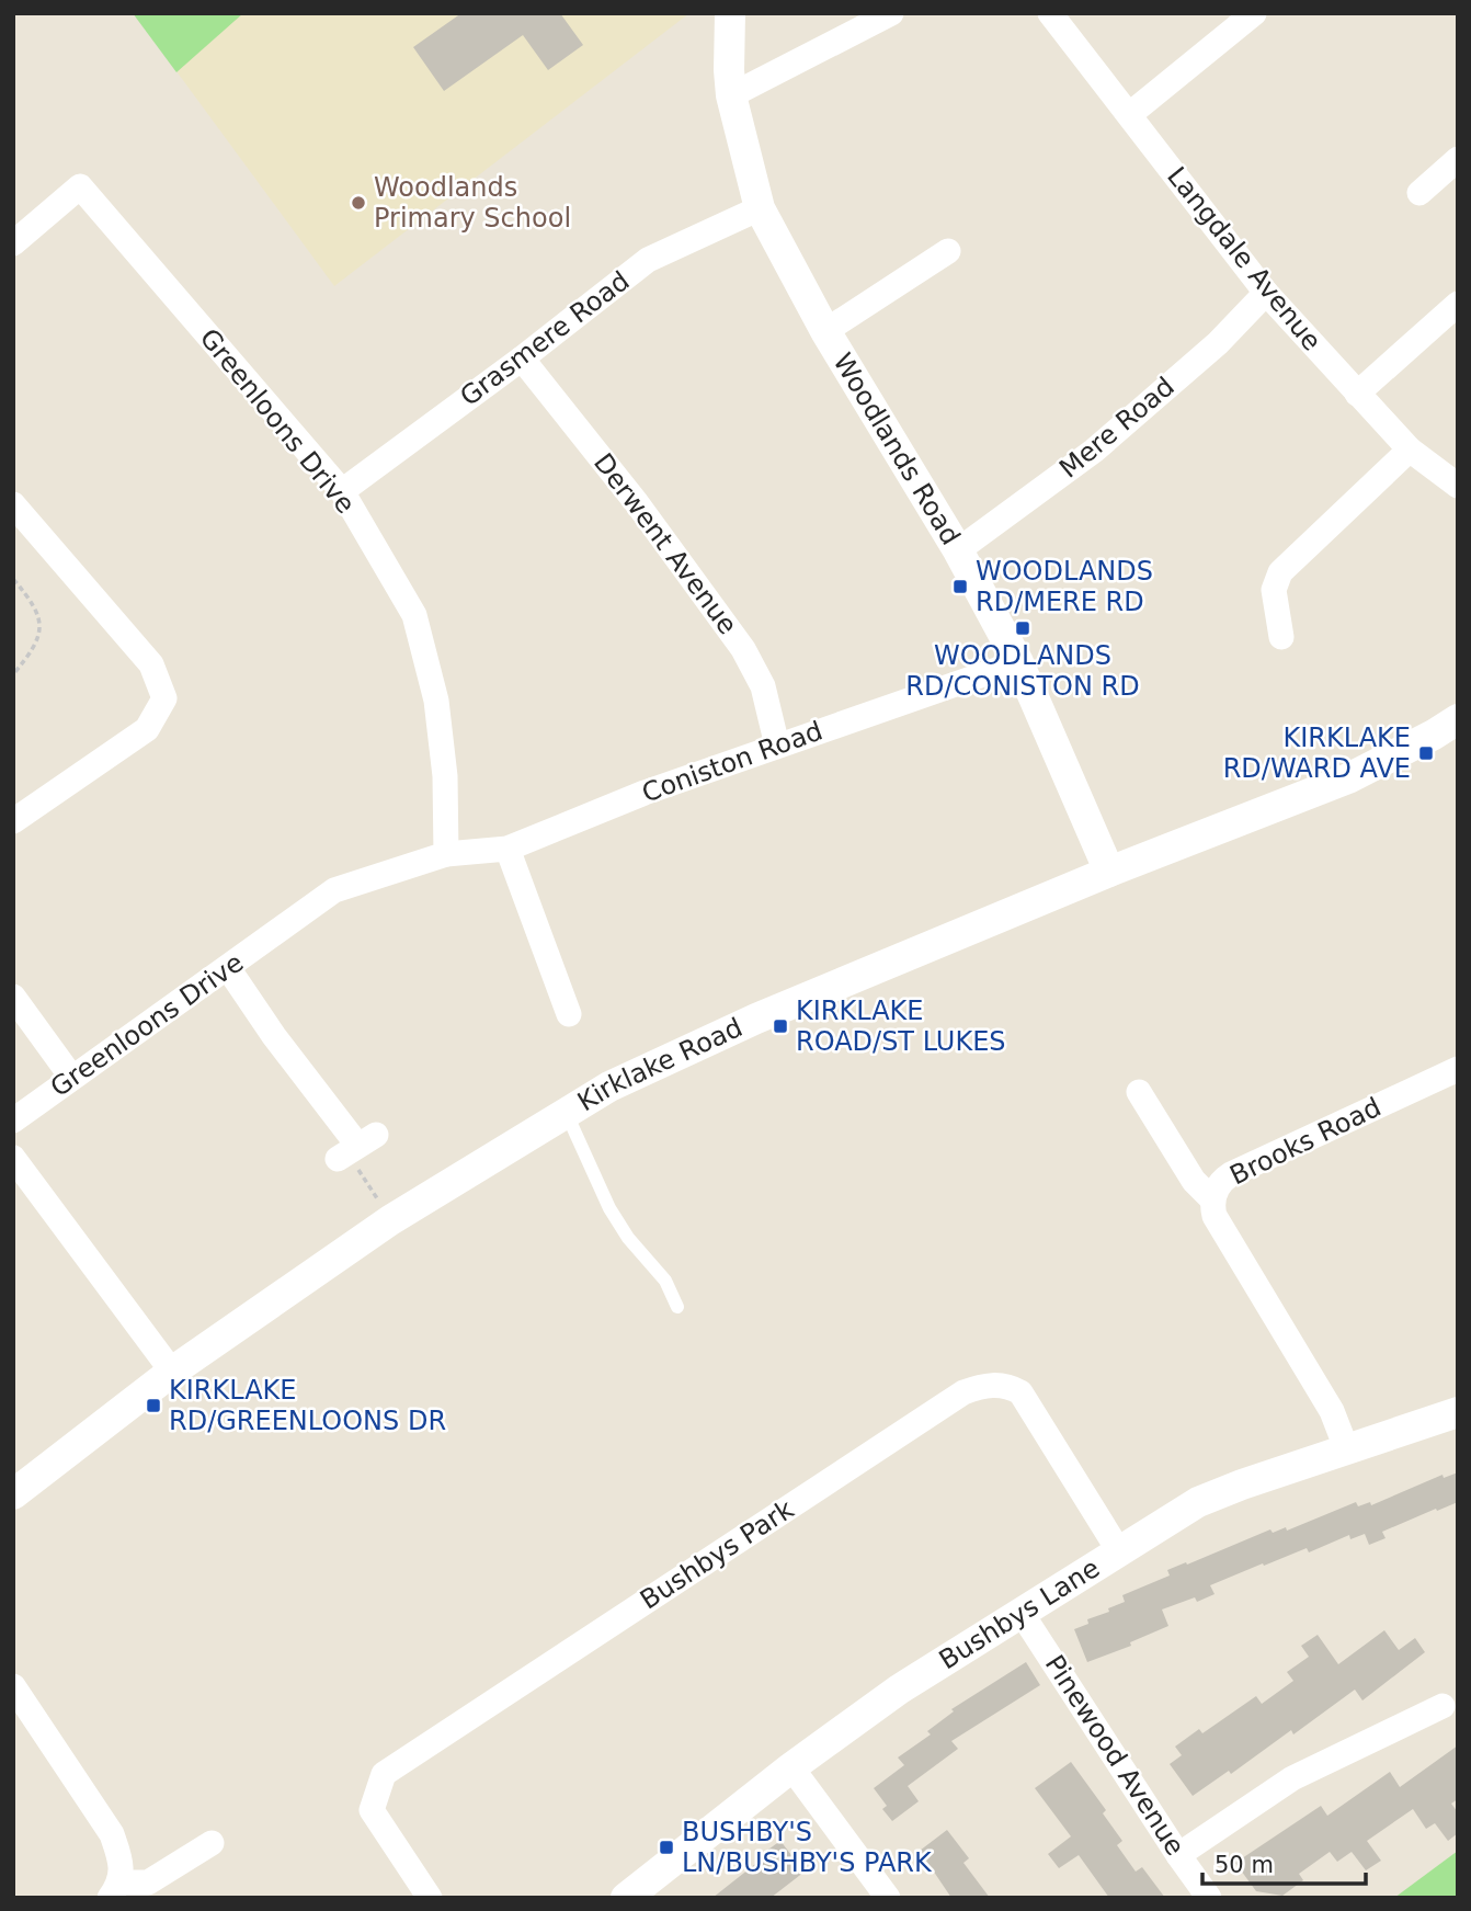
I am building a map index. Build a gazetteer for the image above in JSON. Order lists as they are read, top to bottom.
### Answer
{
  "streets": {
    "street": [
      "Langdale Avenue",
      "Grasmere Road",
      "Greenloons Drive",
      "Mere Road",
      "Woodlands Road",
      "Derwent Avenue",
      "Coniston Road",
      "Kirklake Road",
      "Brooks Road",
      "Bushbys Park",
      "Bushbys Lane",
      "Pinewood Avenue"
    ]
  },
  "crossings": [
    ["Langdale Avenue", "Mere Road"],
    ["Grasmere Road", "Greenloons Drive"],
    ["Grasmere Road", "Woodlands Road"],
    ["Grasmere Road", "Derwent Avenue"],
    ["Greenloons Drive", "Coniston Road"],
    ["Mere Road", "Woodlands Road"],
    ["Woodlands Road", "Coniston Road"],
    ["Woodlands Road", "Kirklake Road"],
    ["Derwent Avenue", "Coniston Road"],
    ["Brooks Road", "Bushbys Lane"],
    ["Bushbys Park", "Bushbys Lane"],
    ["Bushbys Lane", "Pinewood Avenue"]
  ],
  "places": {
    "other": ["Woodlands Primary School"],
    "transit": [
      "WOODLANDS RD/MERE RD",
      "WOODLANDS RD/CONISTON RD",
      "KIRKLAKE RD/WARD AVE",
      "KIRKLAKE ROAD/ST LUKES",
      "KIRKLAKE RD/GREENLOONS DR",
      "BUSHBY'S LN/BUSHBY'S PARK"
    ]
  },
  "scale_bar": "50 m"
}
